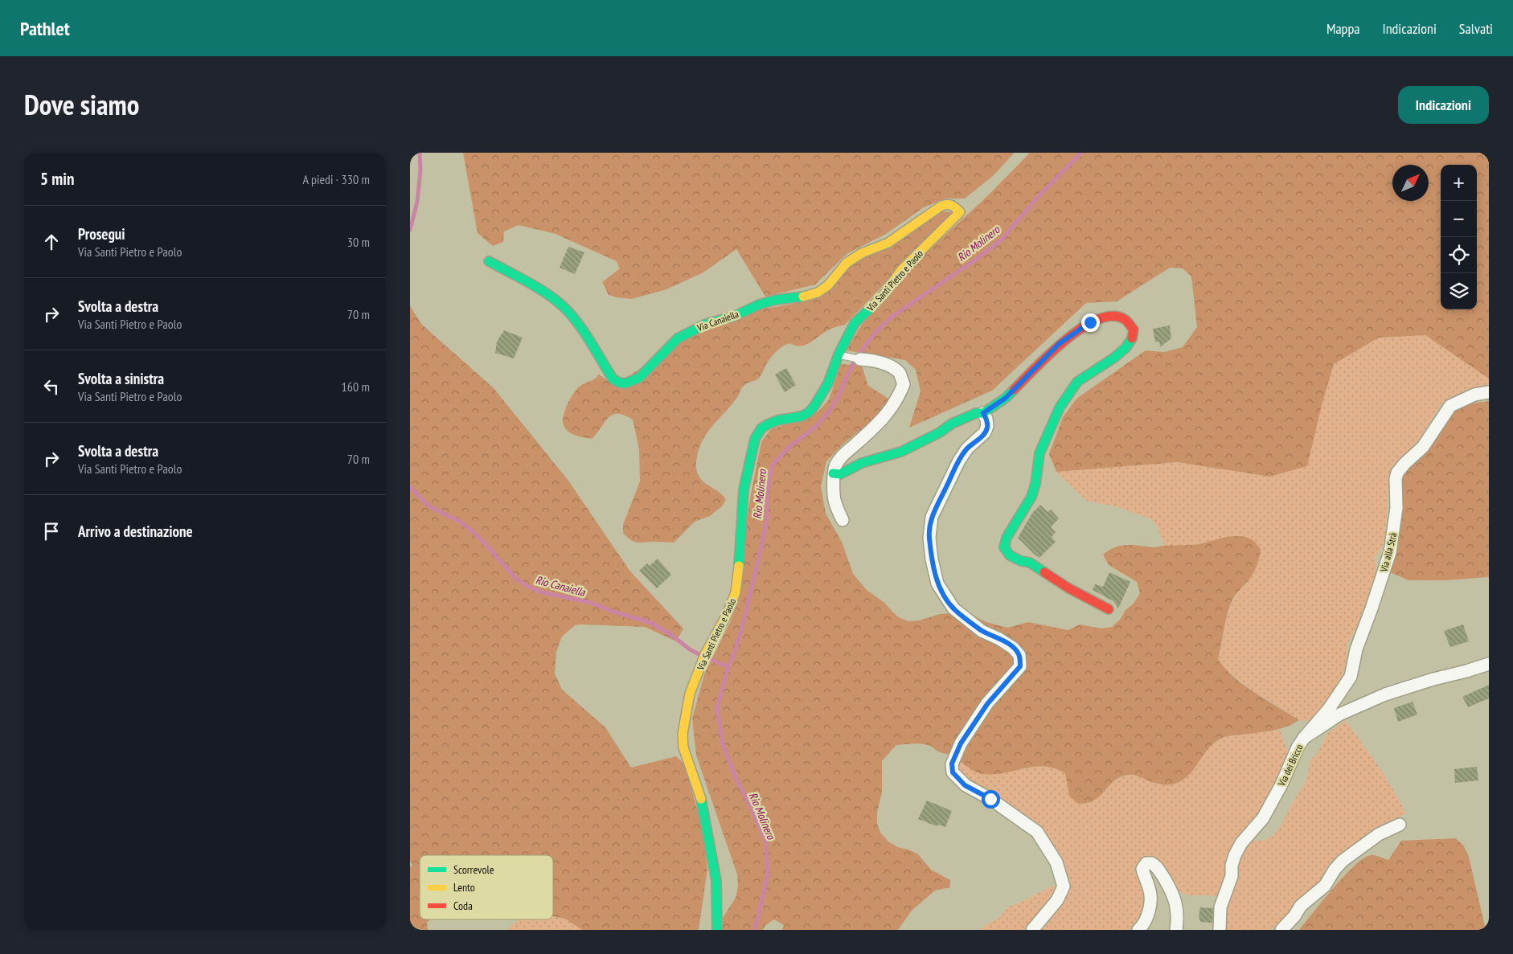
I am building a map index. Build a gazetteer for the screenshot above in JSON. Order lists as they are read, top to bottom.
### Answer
{
  "streets": {
    "street": [
      "Via Santi Pietro e Paolo",
      "Via Canaiella",
      "Via alla Strà",
      "Via dei Bricco"
    ]
  },
  "crossings": [
    ["Via Santi Pietro e Paolo", "Via Canaiella"],
    ["Via alla Strà", "Via dei Bricco"]
  ],
  "water": ["Rio Molinero", "Rio Canaiella"],
  "legend": ["Scorrevole", "Lento", "Coda"],
  "north": "top right",
  "page": {
    "header": "Pathlet",
    "nav": ["Mappa", "Indicazioni", "Salvati"],
    "title": "Dove siamo",
    "buttons": "Indicazioni",
    "heading": ["5 min", "A piedi · 330 m"],
    "map_buttons": ["+", "−"],
    "list": [
      ["Prosegui", "Via Santi Pietro e Paolo", "30 m"],
      ["Svolta a destra", "Via Santi Pietro e Paolo", "70 m"],
      ["Svolta a sinistra", "Via Santi Pietro e Paolo", "160 m"],
      ["Svolta a destra", "Via Santi Pietro e Paolo", "70 m"],
      "Arrivo a destinazione"
    ]
  }
}
